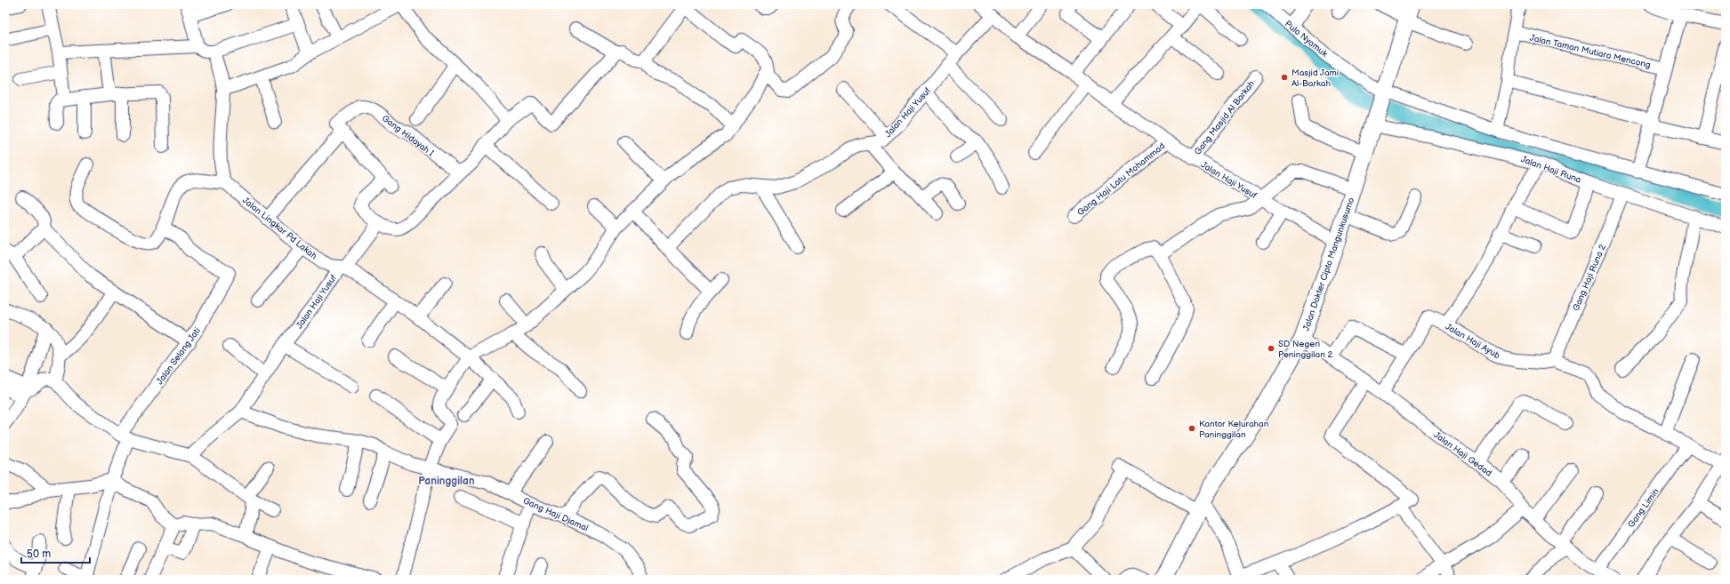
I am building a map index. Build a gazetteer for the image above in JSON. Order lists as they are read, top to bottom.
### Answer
{
  "streets": {
    "main road": ["Jalan Dokter Cipto Mangunkusumo"],
    "street": [
      "Pulo Nyamuk",
      "Jalan Taman Mutiara Mencong",
      "Jalan Haji Yusuf",
      "Gang Masjid Al Barkah",
      "Gang Hidayah I",
      "Jalan Haji Runa",
      "Gang Haji Latu Mohammad",
      "Jalan Lingkar Pd Lakah",
      "Gang Haji Runa 2",
      "Jalan Haji Ayub",
      "Jalan Selang Jati",
      "Jalan Haji Gedad",
      "Gang Limin",
      "Gang Haji Djamal"
    ]
  },
  "crossings": [
    ["Pulo Nyamuk", "Jalan Haji Runa"],
    ["Pulo Nyamuk", "Jalan Dokter Cipto Mangunkusumo"],
    ["Jalan Haji Yusuf", "Gang Masjid Al Barkah"],
    ["Jalan Haji Yusuf", "Gang Haji Latu Mohammad"],
    ["Jalan Haji Yusuf", "Jalan Lingkar Pd Lakah"],
    ["Jalan Haji Yusuf", "Jalan Dokter Cipto Mangunkusumo"],
    ["Jalan Haji Yusuf", "Gang Haji Djamal"],
    ["Jalan Haji Runa", "Jalan Dokter Cipto Mangunkusumo"],
    ["Jalan Haji Runa", "Gang Haji Runa 2"],
    ["Jalan Dokter Cipto Mangunkusumo", "Jalan Haji Gedad"],
    ["Gang Haji Runa 2", "Jalan Haji Ayub"],
    ["Jalan Haji Ayub", "Jalan Haji Gedad"],
    ["Jalan Haji Ayub", "Gang Limin"],
    ["Jalan Haji Gedad", "Gang Limin"]
  ],
  "districts": ["Paninggilan"],
  "places": ["Masjid Jami Al-Barkah", "SD Negeri Peninggilan 2", "Kantor Kelurahan Paninggilan"],
  "scale_bar": "50 m"
}
